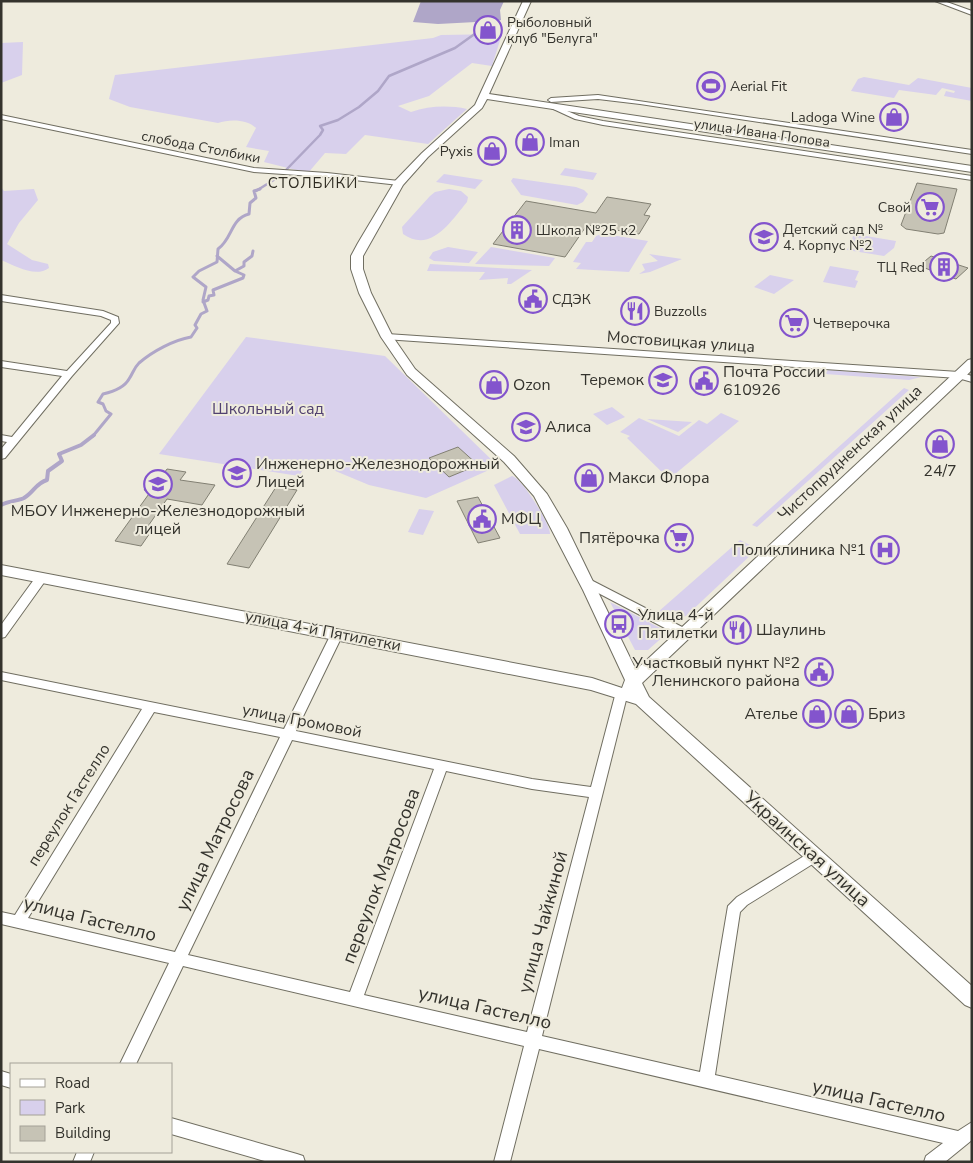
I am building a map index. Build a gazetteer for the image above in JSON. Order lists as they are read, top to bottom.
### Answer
{
  "streets": {
    "main road": [
      "улица Ивана Попова",
      "Чистопрудненская улица",
      "улица 4-й Пятилетки",
      "Украинская улица"
    ],
    "street": [
      "слобода Столбики",
      "Мостовицкая улица",
      "улица Громовой",
      "переулок Гастелло",
      "улица Матросова",
      "переулок Матросова",
      "улица Гастелло",
      "улица Чайкиной"
    ]
  },
  "crossings": [
    ["Мостовицкая улица", "Чистопрудненская улица"],
    ["Чистопрудненская улица", "улица 4-й Пятилетки"],
    ["Чистопрудненская улица", "улица Чайкиной"],
    ["улица 4-й Пятилетки", "улица Матросова"],
    ["улица 4-й Пятилетки", "Украинская улица"],
    ["улица 4-й Пятилетки", "улица Чайкиной"],
    ["улица Громовой", "переулок Гастелло"],
    ["улица Громовой", "улица Матросова"],
    ["улица Громовой", "переулок Матросова"],
    ["улица Громовой", "улица Чайкиной"],
    ["переулок Гастелло", "улица Гастелло"],
    ["улица Матросова", "улица Гастелло"],
    ["переулок Матросова", "улица Гастелло"],
    ["улица Гастелло", "улица Чайкиной"]
  ],
  "districts": ["СТОЛБИКИ"],
  "parks": ["Школьный сад"],
  "places": {
    "shop": [
      "Рыболовный клуб \"Белуга\"",
      "Ladoga Wine",
      "Iman",
      "Pyxis",
      "Ozon",
      "24/7",
      "Макси Флора",
      "Ателье",
      "Бриз"
    ],
    "sports": ["Aerial Fit"],
    "supermarket": ["Свой", "Четверочка", "Пятёрочка"],
    "building": ["Школа №25 к2", "ТЦ Red"],
    "school or university": [
      "Детский сад № 4. Корпус №2",
      "Теремок",
      "Алиса",
      "Инженерно-Железнодорожный Лицей",
      "МБОУ Инженерно-Железнодорожный лицей"
    ],
    "public building": [
      "СДЭК",
      "Почта России 610926",
      "МФЦ",
      "Участковый пункт №2 Ленинского района"
    ],
    "restaurant": ["Buzzolls", "Шаулинь"],
    "hospital": ["Поликлиника №1"],
    "bus stop": ["Улица 4-й Пятилетки"]
  },
  "legend": ["Road", "Park", "Building"]
}
